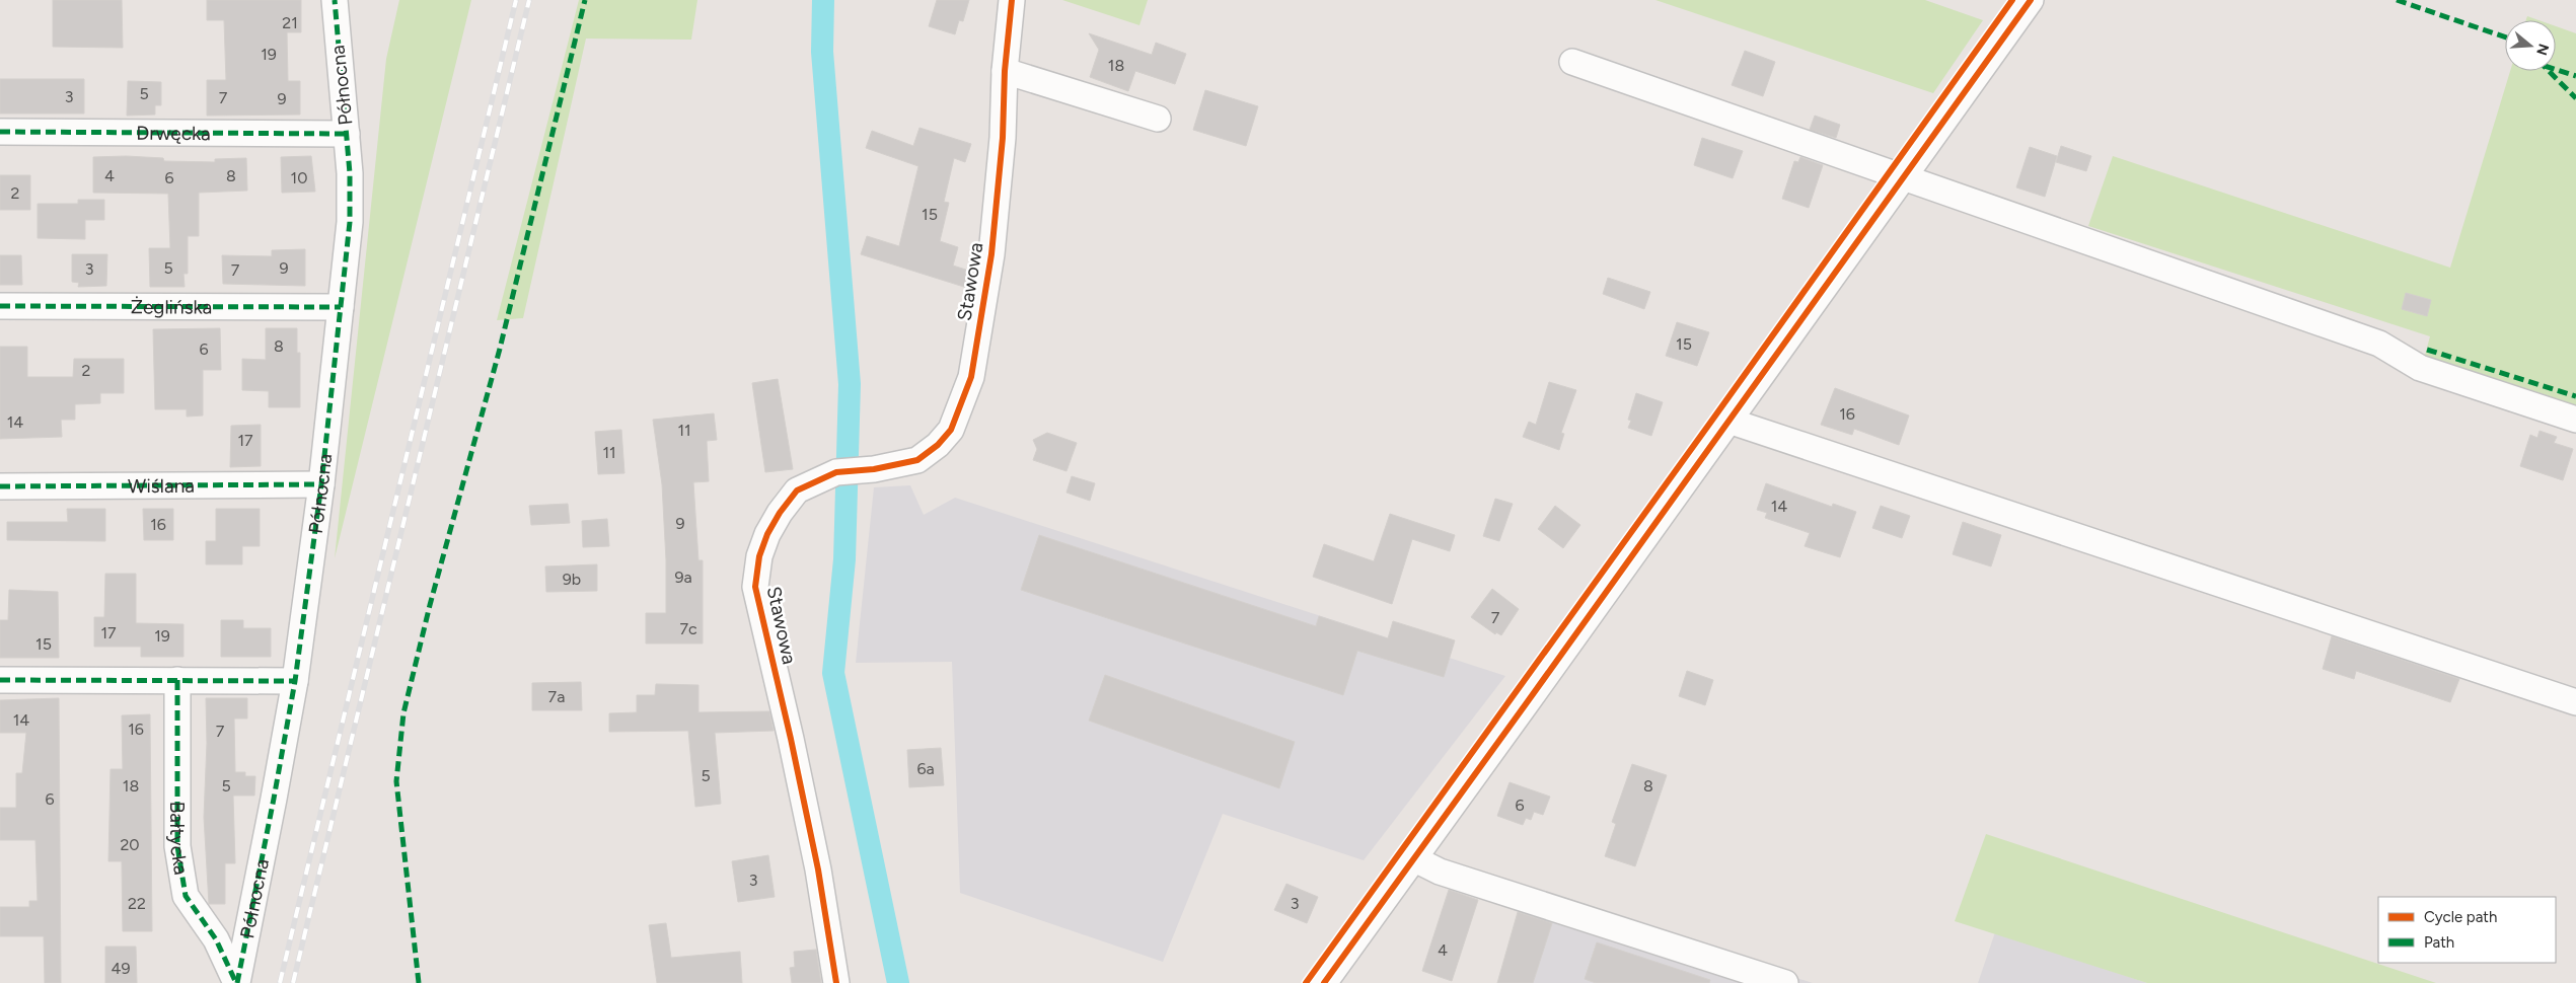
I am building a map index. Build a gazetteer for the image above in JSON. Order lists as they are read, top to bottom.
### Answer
{
  "streets": {
    "street": [
      "Północna",
      "Drwęcka",
      "Stawowa",
      "Żeglińska",
      "Wiślana",
      "Bałtycka"
    ]
  },
  "crossings": [
    ["Północna", "Drwęcka"],
    ["Północna", "Żeglińska"],
    ["Północna", "Wiślana"],
    ["Północna", "Bałtycka"]
  ],
  "house_numbers": [
    "21",
    "19",
    "18",
    "5",
    "3",
    "7",
    "9",
    "4",
    "8",
    "6",
    "10",
    "2",
    "15",
    "5",
    "9",
    "3",
    "7",
    "15",
    "8",
    "6",
    "2",
    "16",
    "14",
    "11",
    "17",
    "11",
    "14",
    "9",
    "16",
    "9a",
    "9b",
    "7",
    "7c",
    "17",
    "19",
    "15",
    "7a",
    "14",
    "16",
    "7",
    "6a",
    "5",
    "18",
    "5",
    "8",
    "6",
    "6",
    "20",
    "3",
    "22",
    "3",
    "4",
    "49"
  ],
  "legend": ["Cycle path", "Path"],
  "north": "right"
}
